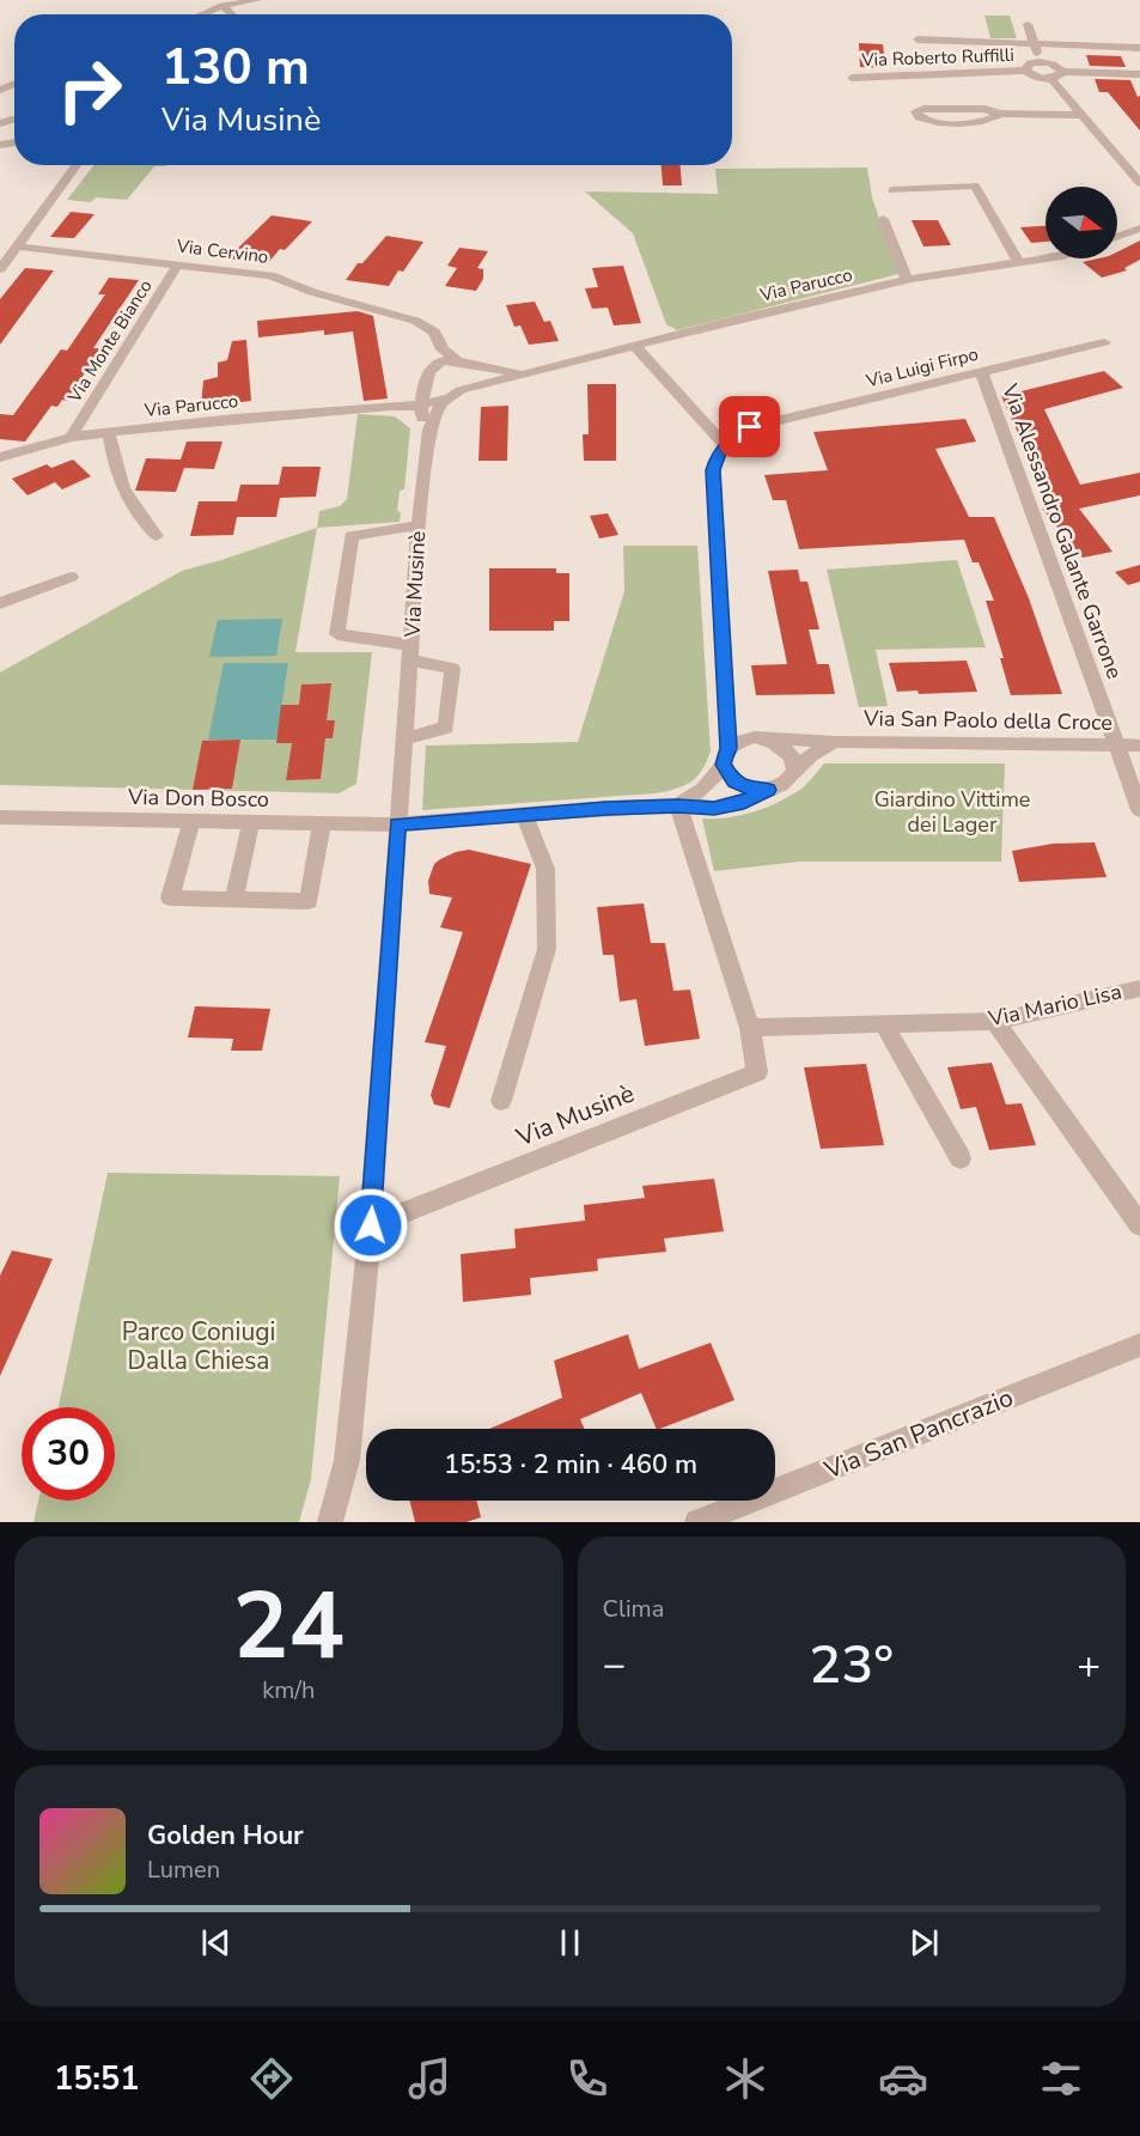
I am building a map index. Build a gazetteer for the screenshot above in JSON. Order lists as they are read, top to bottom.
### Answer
{
  "streets": {
    "street": [
      "Via Roberto Ruffilli",
      "Via Cervino",
      "Via Parucco",
      "Via Monte Bianco",
      "Via Luigi Firpo",
      "Via Alessandro Galante Garrone",
      "Via Musinè",
      "Via San Paolo della Croce",
      "Via Don Bosco",
      "Via Mario Lisa",
      "Via San Pancrazio"
    ]
  },
  "crossings": [
    ["Via Cervino", "Via Monte Bianco"],
    ["Via Parucco", "Via Monte Bianco"],
    ["Via Luigi Firpo", "Via Alessandro Galante Garrone"],
    ["Via Alessandro Galante Garrone", "Via San Paolo della Croce"],
    ["Via Musinè", "Via Don Bosco"],
    ["Via Musinè", "Via Mario Lisa"]
  ],
  "parks": ["Giardino Vittime dei Lager", "Parco Coniugi Dalla Chiesa"],
  "north": "right",
  "page": {
    "turn": ["130 m", "Via Musinè"],
    "limit": "30",
    "trip": "15:53 · 2 min · 460 m",
    "tile": [
      ["24", "km/h"],
      "Clima"
    ],
    "heat": ["−", "23°", "+"],
    "song": ["Golden Hour", "Lumen"],
    "tabs": "15:51"
  }
}
